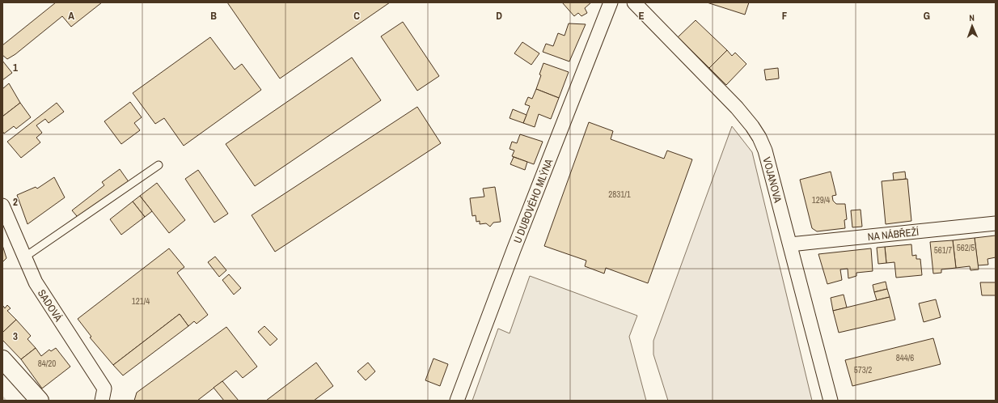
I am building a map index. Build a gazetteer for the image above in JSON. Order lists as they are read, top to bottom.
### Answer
{
  "streets": {
    "street": [
      "VOJANOVA",
      "U DUBOVÉHO MLÝNA",
      "NA NÁBŘEŽÍ",
      "SADOVÁ"
    ]
  },
  "crossings": [
    ["VOJANOVA", "NA NÁBŘEŽÍ"]
  ],
  "house_numbers": [
    "2831/1",
    "129/4",
    "562/5",
    "561/7",
    "121/4",
    "844/6",
    "84/20",
    "573/2"
  ],
  "north": "top",
  "grid": {
    "columns": [
      "A",
      "B",
      "C",
      "D",
      "E",
      "F",
      "G"
    ],
    "rows": ["1", "2", "3"]
  }
}
